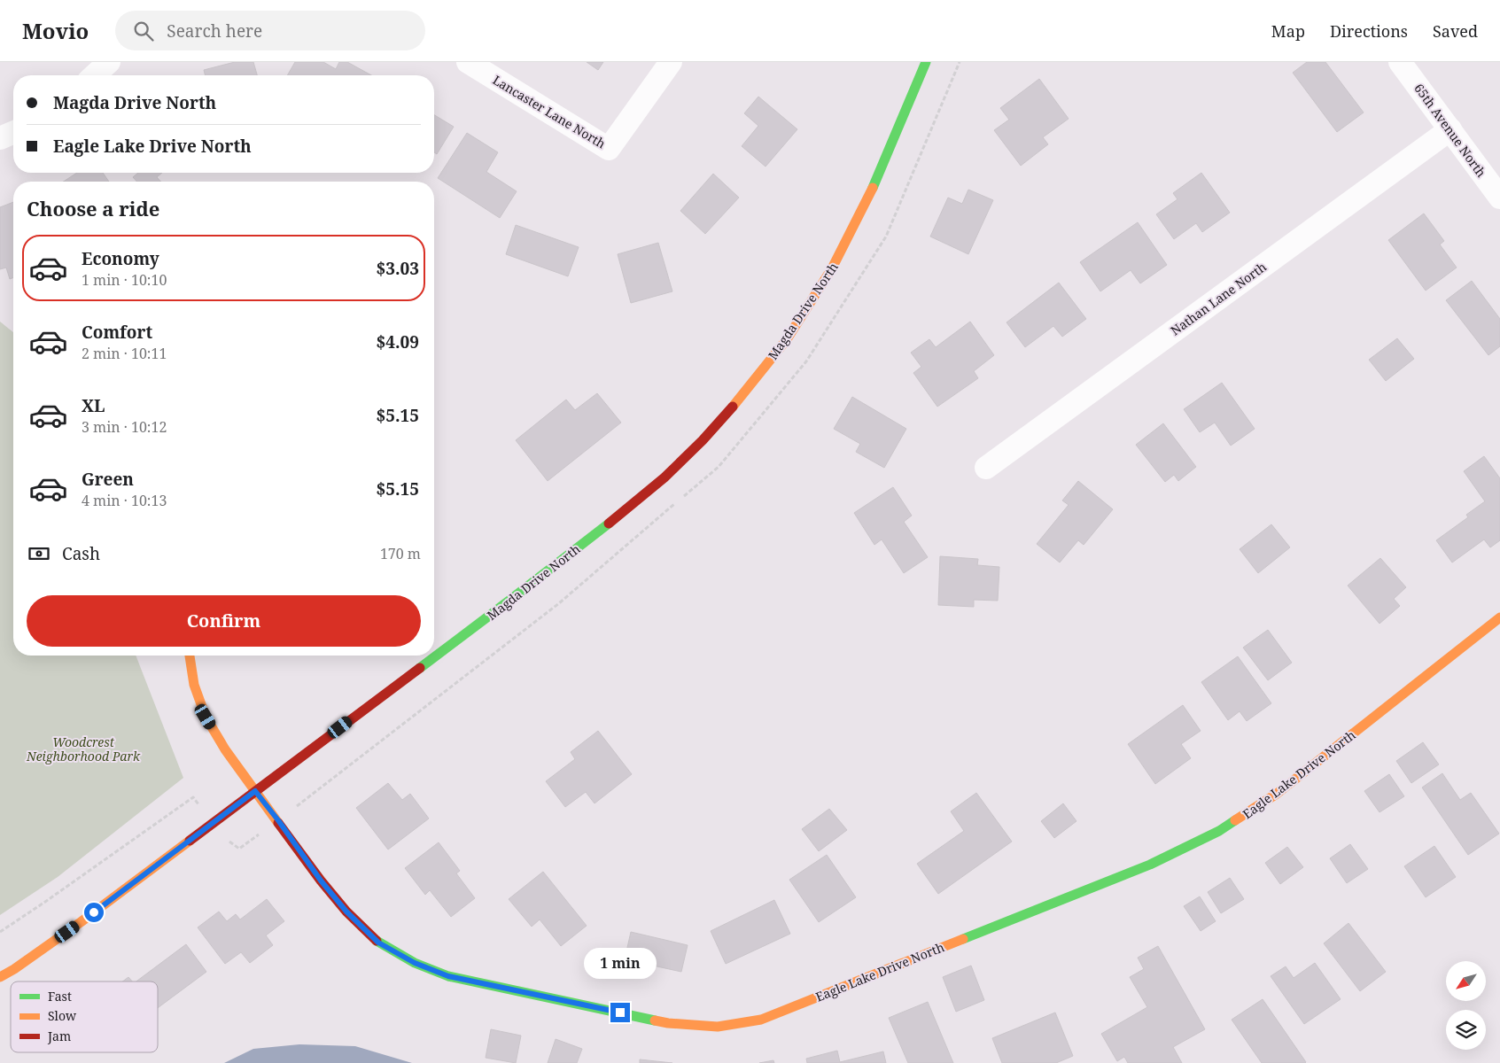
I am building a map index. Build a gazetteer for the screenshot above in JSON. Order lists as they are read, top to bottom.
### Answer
{
  "streets": {
    "street": [
      "Lancaster Lane North",
      "65th Avenue North",
      "Nathan Lane North",
      "Magda Drive North",
      "Eagle Lake Drive North"
    ]
  },
  "crossings": [
    ["65th Avenue North", "Nathan Lane North"],
    ["Magda Drive North", "Eagle Lake Drive North"]
  ],
  "parks": ["Woodcrest Neighborhood Park"],
  "legend": ["Fast", "Slow", "Jam"],
  "north": "bottom left",
  "page": {
    "header": "Movio",
    "search": "Search here",
    "nav": ["Map", "Directions", "Saved"],
    "banner": ["Magda Drive North", "Eagle Lake Drive North"],
    "heading": "Choose a ride",
    "list": [
      {
        "name": "Economy",
        "note": "1 min · 10:10",
        "value": "$3.03"
      },
      {
        "name": "Comfort",
        "note": "2 min · 10:11",
        "value": "$4.09"
      },
      {
        "name": "XL",
        "note": "3 min · 10:12",
        "value": "$5.15"
      },
      {
        "name": "Green",
        "note": "4 min · 10:13",
        "value": "$5.15"
      }
    ],
    "pay": ["Cash", "170 m"],
    "buttons": "Confirm",
    "bubble": "1 min"
  }
}
